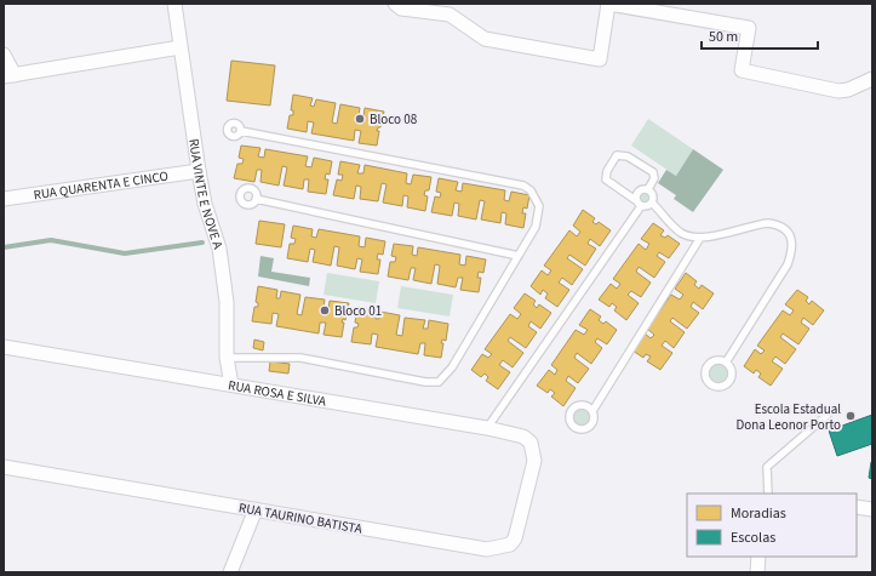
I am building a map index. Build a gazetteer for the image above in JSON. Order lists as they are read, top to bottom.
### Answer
{
  "streets": {
    "street": [
      "RUA QUARENTA E CINCO",
      "RUA VINTE E NOVE A",
      "RUA ROSA E SILVA",
      "RUA TAURINO BATISTA"
    ]
  },
  "crossings": [
    ["RUA QUARENTA E CINCO", "RUA VINTE E NOVE A"],
    ["RUA VINTE E NOVE A", "RUA ROSA E SILVA"],
    ["RUA ROSA E SILVA", "RUA TAURINO BATISTA"]
  ],
  "places": ["Bloco 08", "Bloco 01", "Escola Estadual Dona Leonor Porto"],
  "legend": ["Moradias", "Escolas"],
  "scale_bar": "50 m"
}
